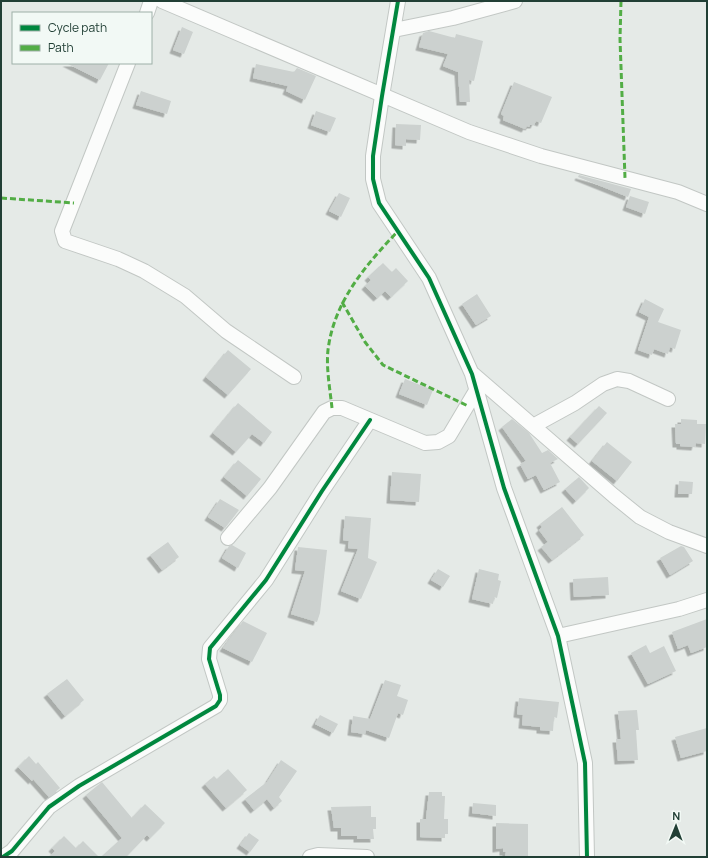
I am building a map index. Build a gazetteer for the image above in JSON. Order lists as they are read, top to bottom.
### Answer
{
  "legend": ["Cycle path", "Path"],
  "north": "top"
}
